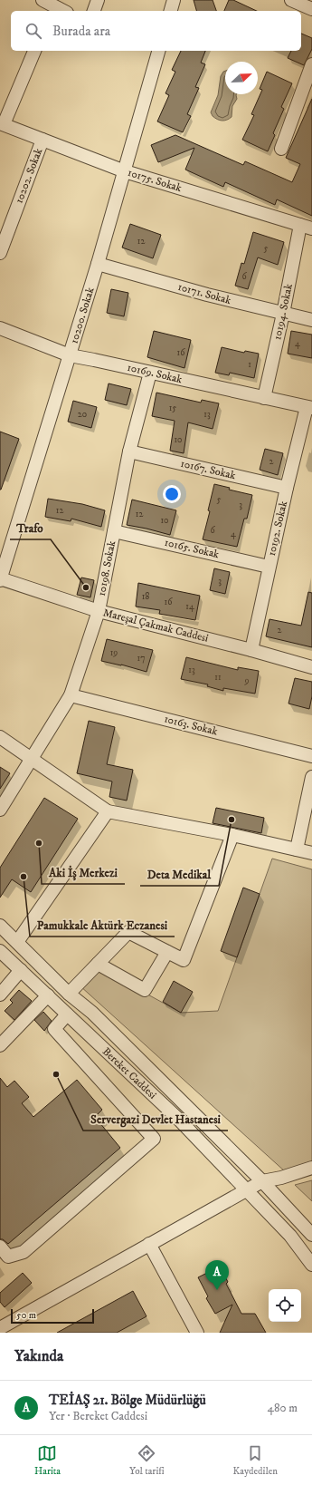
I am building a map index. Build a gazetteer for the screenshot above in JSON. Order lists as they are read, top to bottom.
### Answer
{
  "streets": {
    "street": [
      "10202. Sokak",
      "10175. Sokak",
      "10171. Sokak",
      "10194. Sokak",
      "10200. Sokak",
      "10169. Sokak",
      "10167. Sokak",
      "10192. Sokak",
      "10165. Sokak",
      "10198. Sokak",
      "Mareşal Çakmak Caddesi",
      "10163. Sokak",
      "Bereket Caddesi"
    ]
  },
  "crossings": [
    ["10202. Sokak", "10175. Sokak"],
    ["10175. Sokak", "10194. Sokak"],
    ["10175. Sokak", "10200. Sokak"],
    ["10171. Sokak", "10194. Sokak"],
    ["10171. Sokak", "10200. Sokak"],
    ["10194. Sokak", "10169. Sokak"],
    ["10200. Sokak", "10169. Sokak"],
    ["10200. Sokak", "Mareşal Çakmak Caddesi"],
    ["10169. Sokak", "10192. Sokak"],
    ["10169. Sokak", "10198. Sokak"],
    ["10167. Sokak", "10192. Sokak"],
    ["10167. Sokak", "10198. Sokak"],
    ["10192. Sokak", "10165. Sokak"],
    ["10192. Sokak", "Mareşal Çakmak Caddesi"],
    ["10165. Sokak", "10198. Sokak"],
    ["10198. Sokak", "Mareşal Çakmak Caddesi"],
    ["10198. Sokak", "10163. Sokak"]
  ],
  "places": [
    "Trafo",
    "Deta Medikal",
    "Aki İş Merkezi",
    "Pamukkale Aktürk Eczanesi",
    "Servergazi Devlet Hastanesi"
  ],
  "house_numbers": [
    "12",
    "5",
    "6",
    "4",
    "16",
    "1",
    "15",
    "20",
    "13",
    "10",
    "2",
    "5",
    "3",
    "12",
    "12",
    "10",
    "6",
    "4",
    "3",
    "18",
    "16",
    "14",
    "2",
    "19",
    "17",
    "13",
    "11",
    "9"
  ],
  "scale_bar": "50 m",
  "north": "top right",
  "page": {
    "search": "Burada ara",
    "pins": "A",
    "scale": "50 m",
    "heading": "Yakında",
    "list": [
      {
        "mark": "A",
        "name": "TEİAŞ 21. Bölge Müdürlüğü",
        "note": "Yer · Bereket Caddesi",
        "value": "480 m"
      }
    ],
    "nav": ["Harita", "Yol tarifi", "Kaydedilen"]
  }
}
